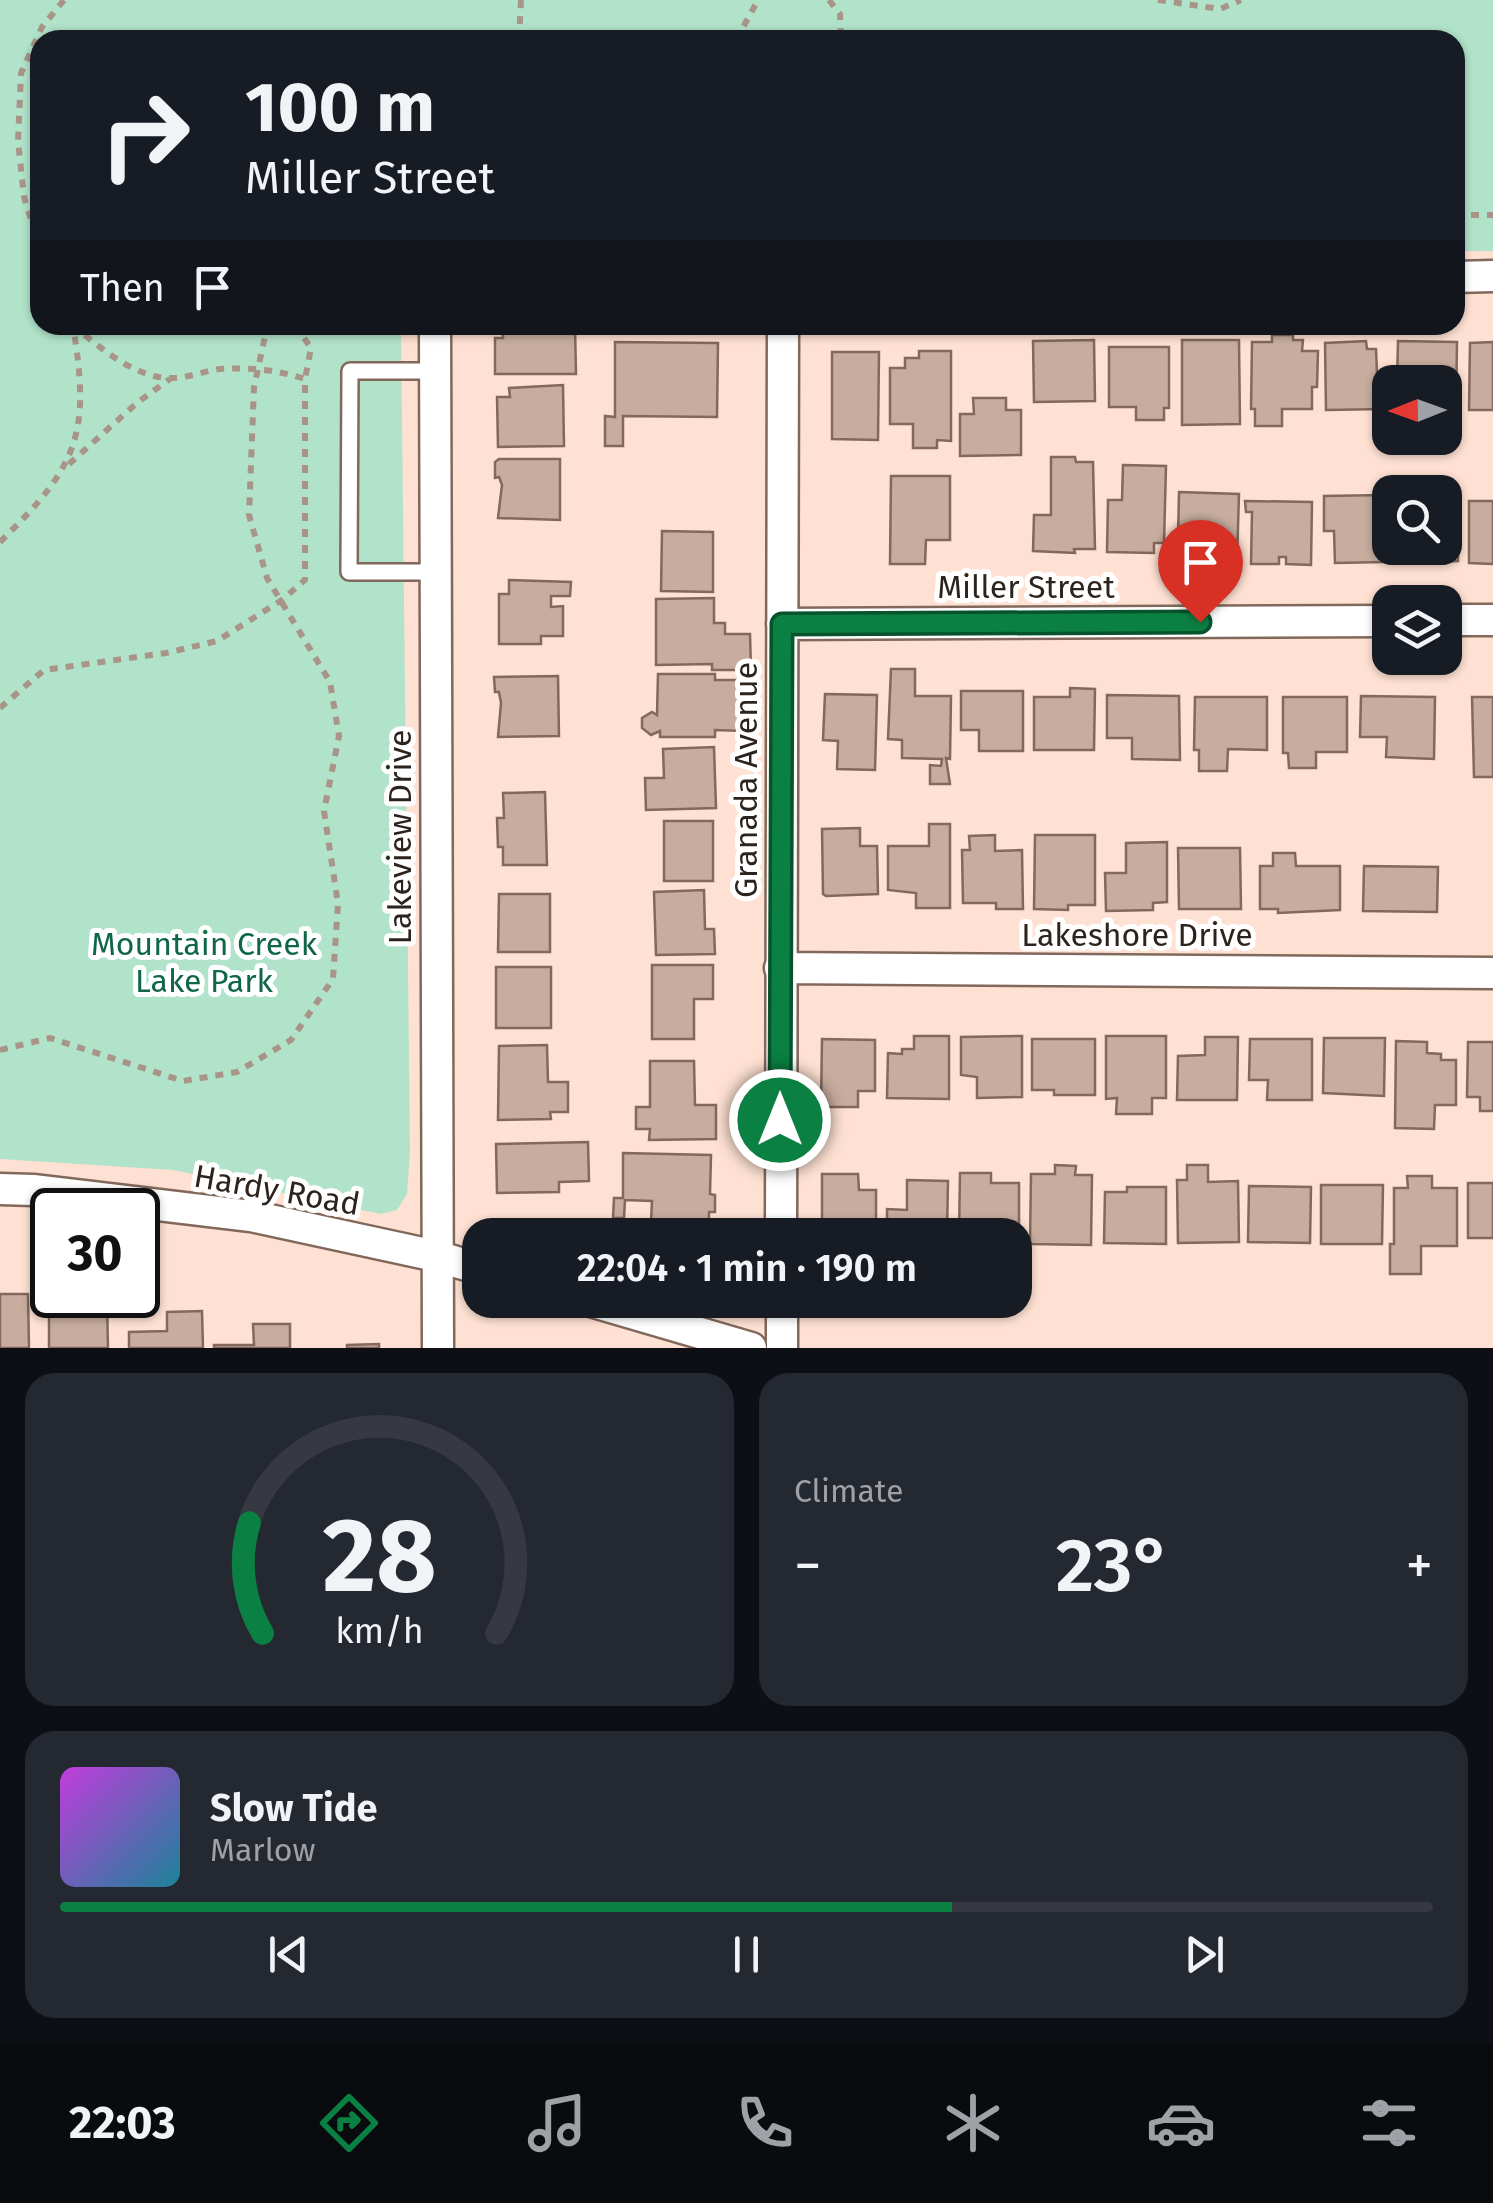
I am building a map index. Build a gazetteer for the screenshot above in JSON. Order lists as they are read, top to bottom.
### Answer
{
  "streets": {
    "street": [
      "Miller Street",
      "Granada Avenue",
      "Lakeview Drive",
      "Lakeshore Drive",
      "Hardy Road"
    ]
  },
  "crossings": [
    ["Miller Street", "Granada Avenue"],
    ["Granada Avenue", "Lakeshore Drive"],
    ["Lakeview Drive", "Hardy Road"]
  ],
  "parks": ["Mountain Creek Lake Park"],
  "north": "left",
  "page": {
    "turn": ["100 m", "Miller Street"],
    "then": "Then",
    "limit": "30",
    "trip": "22:04 · 1 min · 190 m",
    "tile": "Climate",
    "heat": ["−", "23°", "+"],
    "song": ["Slow Tide", "Marlow"],
    "tabs": "22:03",
    "gauge": ["28", "km/h"]
  }
}
